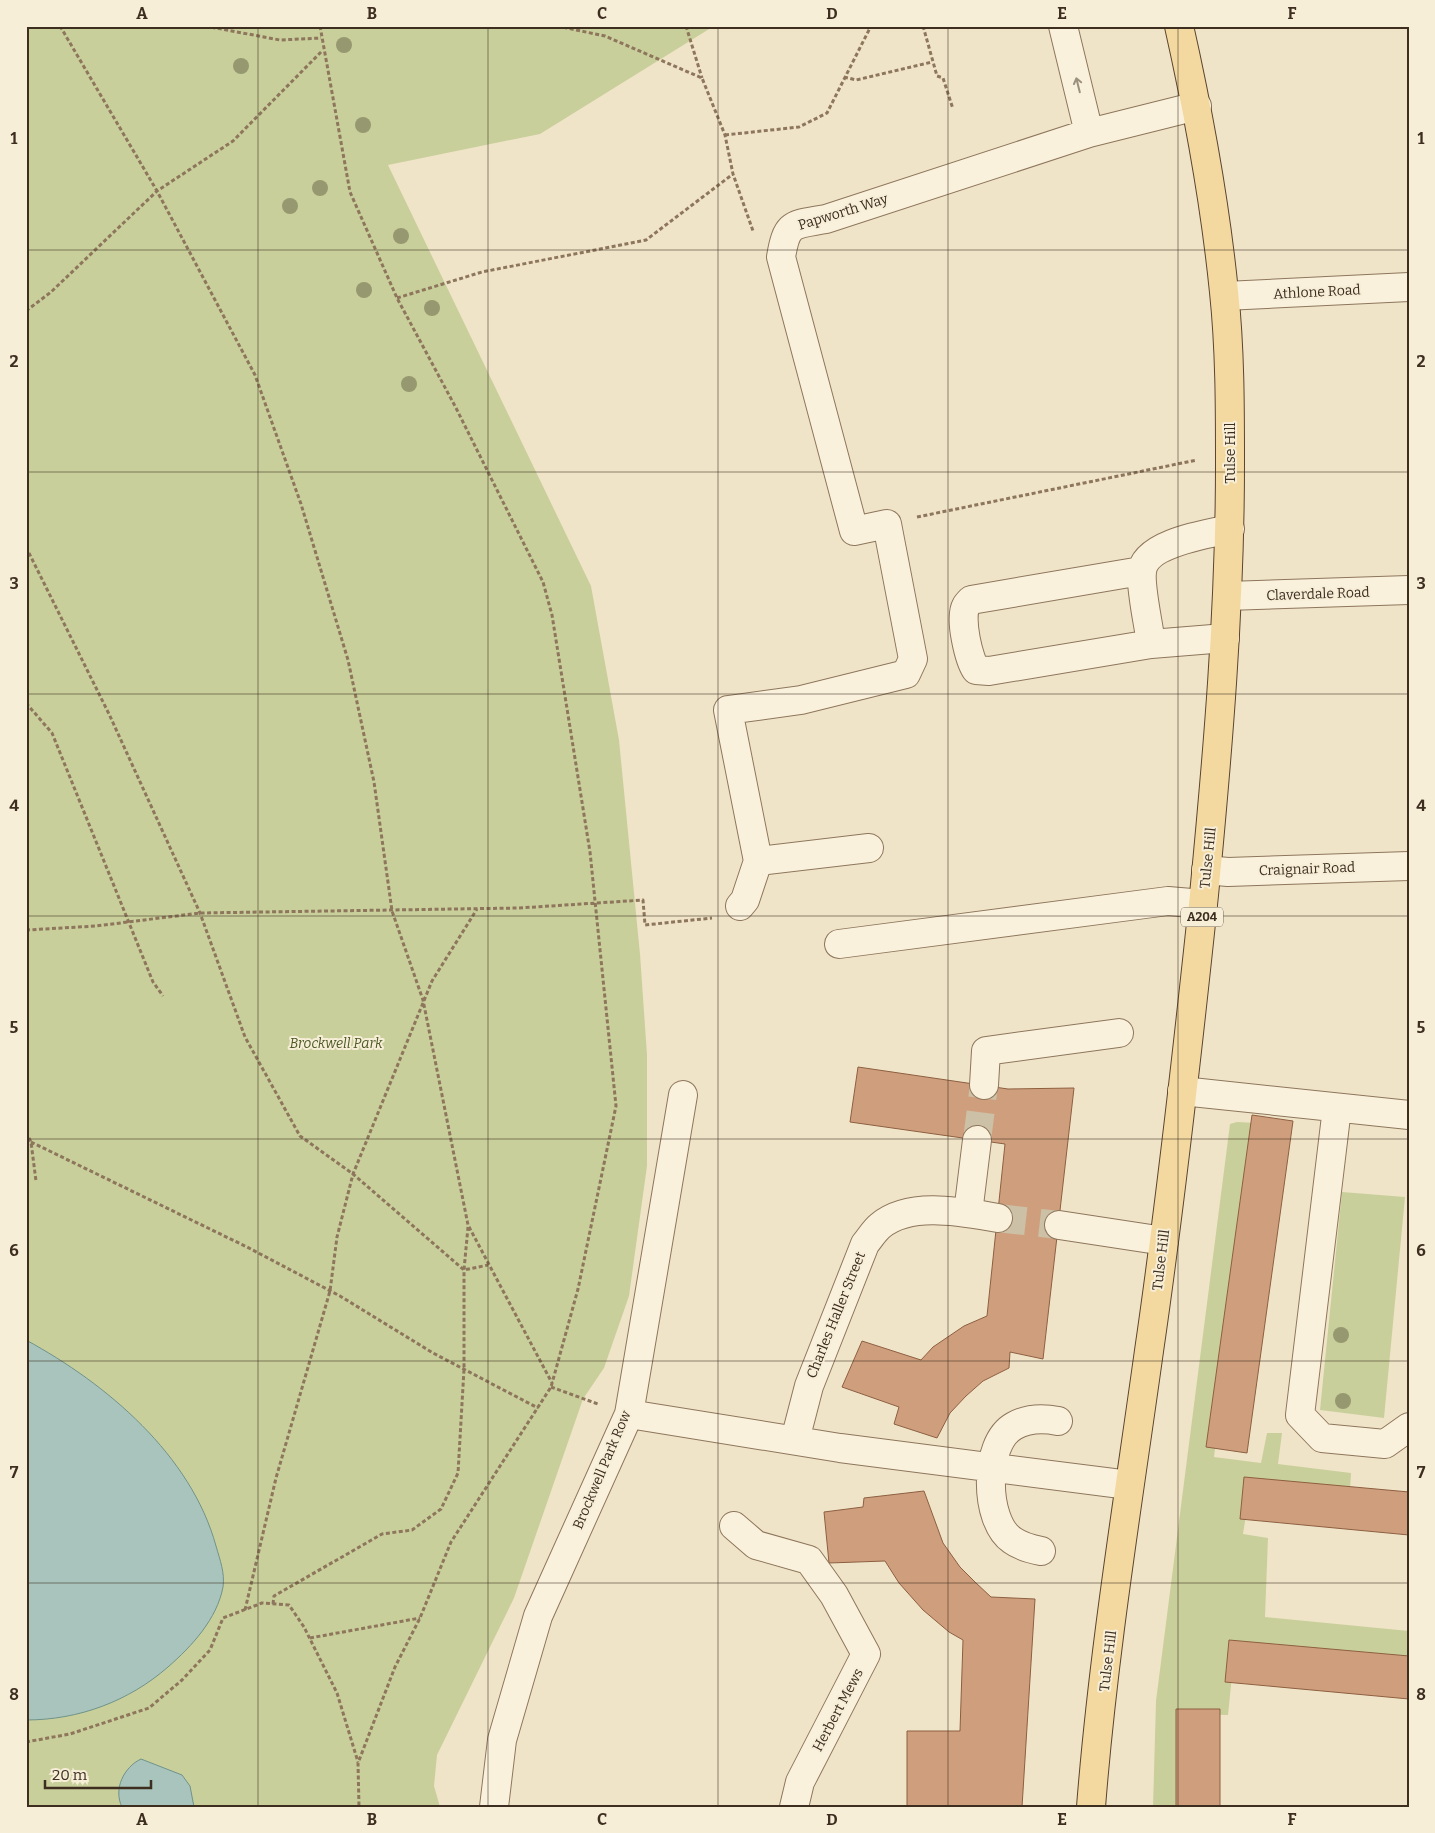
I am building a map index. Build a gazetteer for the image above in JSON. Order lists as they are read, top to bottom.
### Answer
{
  "streets": {
    "main road": ["Tulse Hill", "A204"],
    "street": [
      "Papworth Way",
      "Athlone Road",
      "Claverdale Road",
      "Craignair Road",
      "Charles Haller Street",
      "Brockwell Park Row",
      "Herbert Mews"
    ]
  },
  "crossings": [
    ["Papworth Way", "Tulse Hill"],
    ["Athlone Road", "Tulse Hill"],
    ["Tulse Hill", "Claverdale Road"],
    ["Tulse Hill", "Craignair Road"]
  ],
  "parks": ["Brockwell Park"],
  "scale_bar": "20 m",
  "grid": {
    "columns": [
      "A",
      "B",
      "C",
      "D",
      "E",
      "F"
    ],
    "rows": [
      "1",
      "2",
      "3",
      "4",
      "5",
      "6",
      "7",
      "8"
    ]
  }
}
